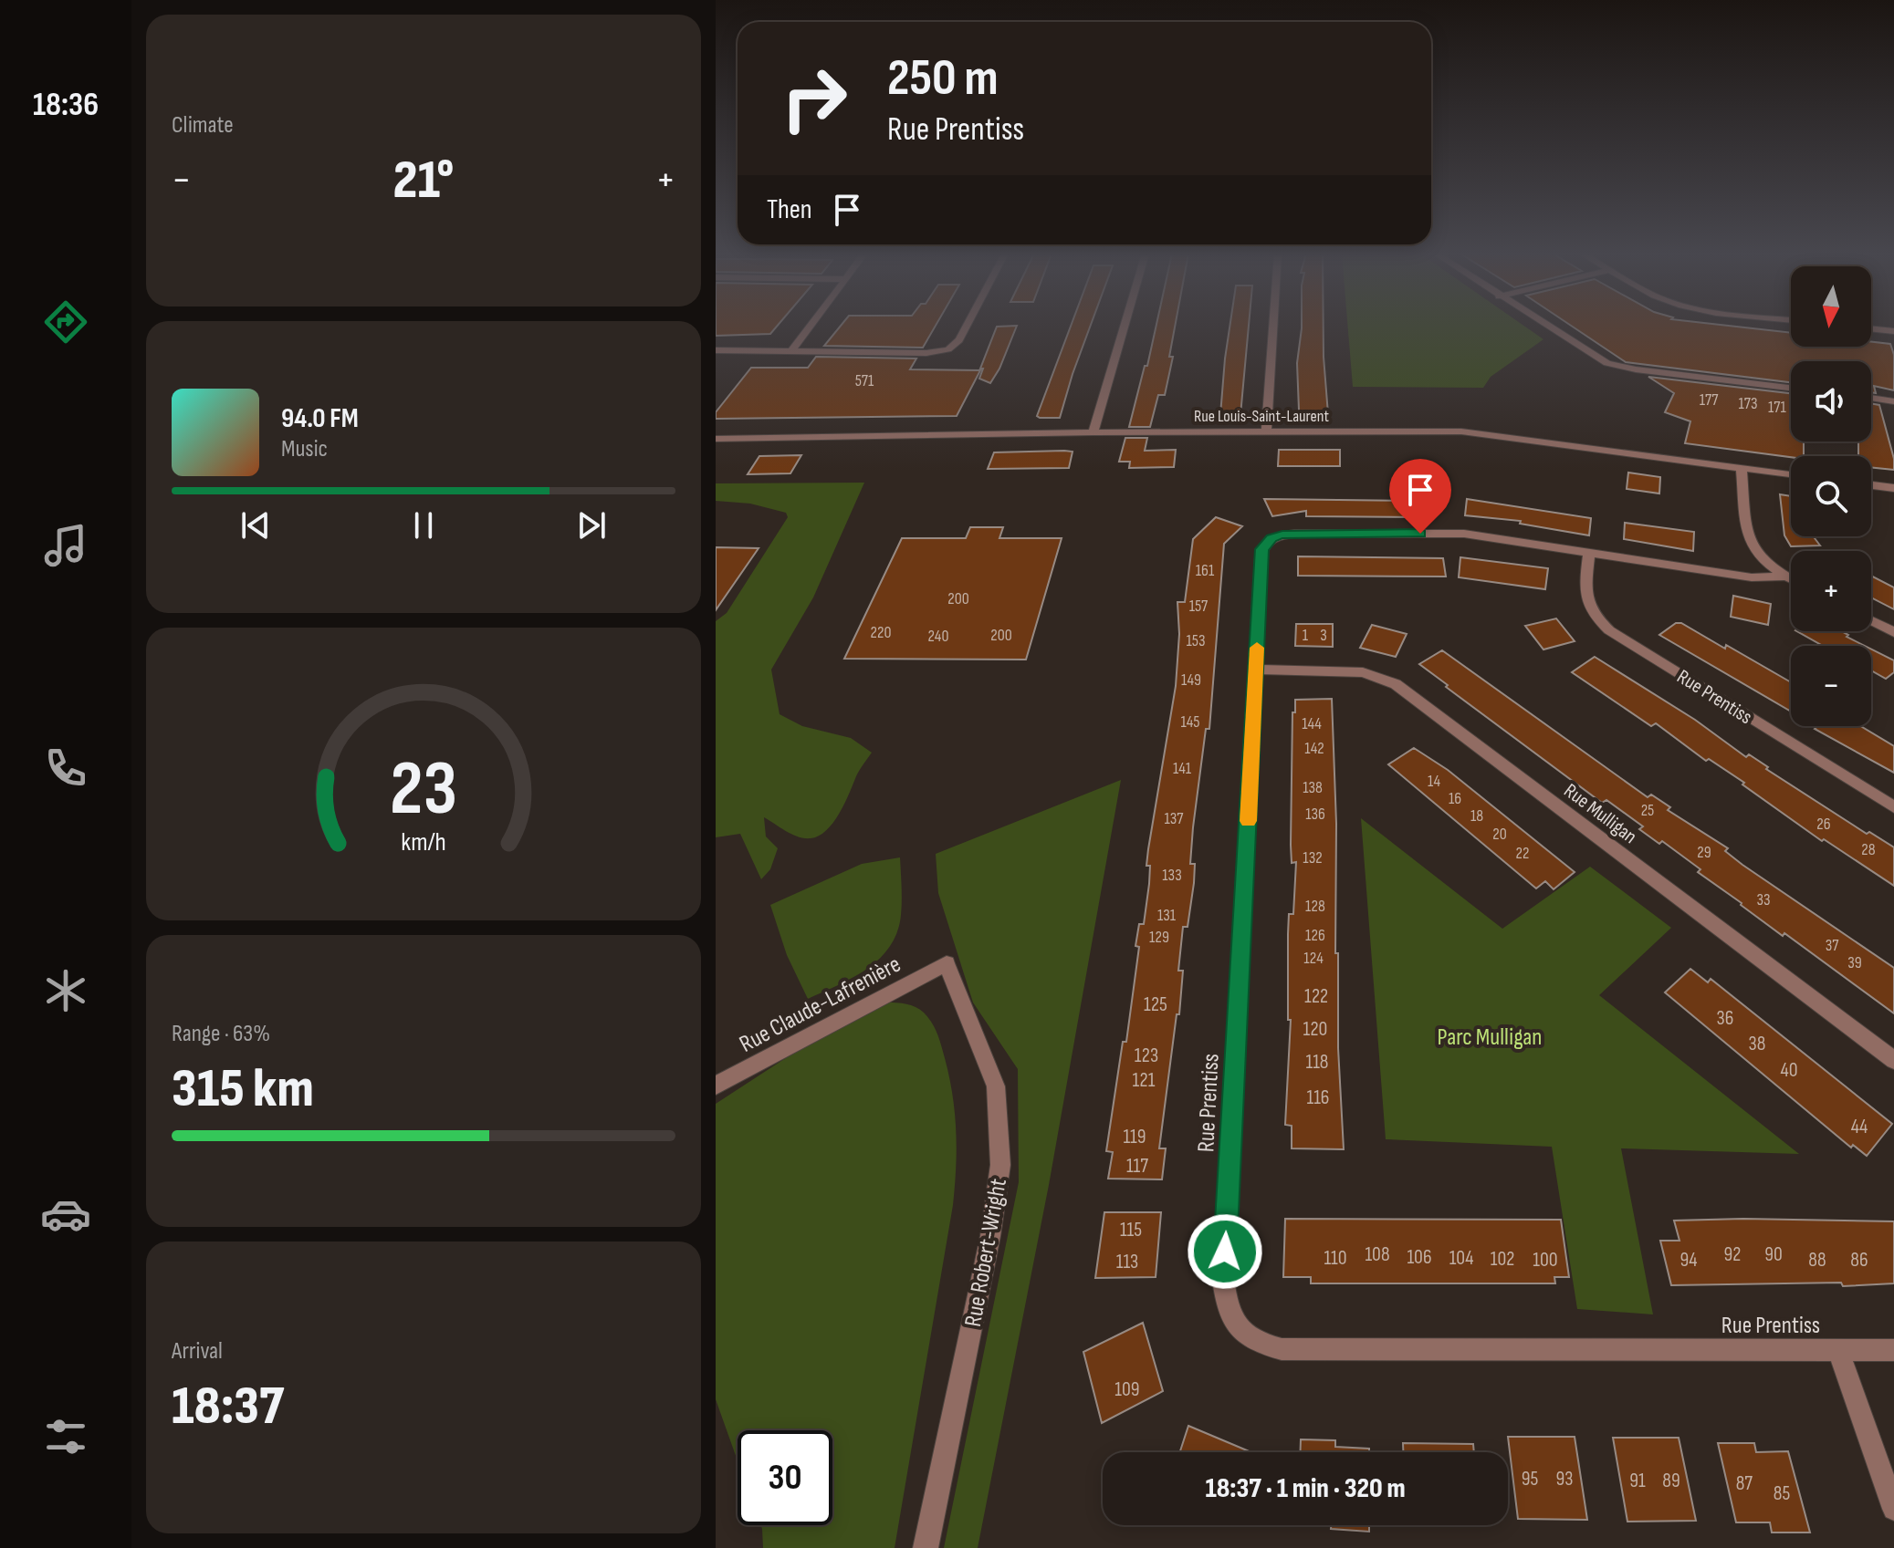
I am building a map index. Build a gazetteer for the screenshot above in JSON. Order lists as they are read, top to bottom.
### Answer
{
  "streets": {
    "street": [
      "Rue Louis-Saint-Laurent",
      "Rue Prentiss",
      "Rue Mulligan",
      "Rue Claude-Lafrenière",
      "Rue Robert-Wright"
    ]
  },
  "crossings": [
    ["Rue Prentiss", "Rue Mulligan"],
    ["Rue Claude-Lafrenière", "Rue Robert-Wright"]
  ],
  "parks": ["Parc Mulligan"],
  "house_numbers": [
    "571",
    "177",
    "173",
    "171",
    "161",
    "200",
    "157",
    "220",
    "200",
    "1",
    "3",
    "240",
    "153",
    "149",
    "145",
    "144",
    "142",
    "141",
    "14",
    "138",
    "16",
    "25",
    "136",
    "18",
    "137",
    "26",
    "20",
    "28",
    "29",
    "22",
    "132",
    "133",
    "33",
    "128",
    "131",
    "126",
    "129",
    "37",
    "124",
    "39",
    "122",
    "125",
    "36",
    "120",
    "38",
    "123",
    "118",
    "40",
    "121",
    "116",
    "44",
    "119",
    "117",
    "115",
    "108",
    "92",
    "90",
    "106",
    "110",
    "104",
    "102",
    "100",
    "94",
    "88",
    "86",
    "113",
    "109",
    "95",
    "93",
    "91",
    "89",
    "87",
    "85"
  ],
  "north": "bottom",
  "page": {
    "tabs": "18:36",
    "tile": [
      "Climate",
      ["Range · 63%", "315 km"],
      ["Arrival", "18:37"]
    ],
    "turn": ["250 m", "Rue Prentiss"],
    "heat": ["−", "21°", "+"],
    "then": "Then",
    "map_buttons": ["+", "−"],
    "song": ["94.0 FM", "Music"],
    "limit": "30",
    "trip": "18:37 · 1 min · 320 m",
    "gauge": ["23", "km/h"]
  }
}
